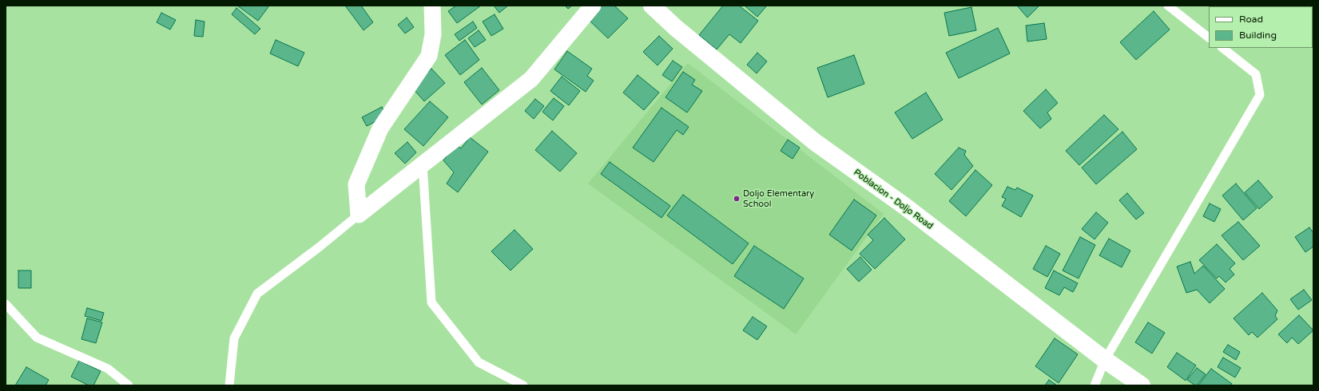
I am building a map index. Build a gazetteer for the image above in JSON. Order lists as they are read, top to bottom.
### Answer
{
  "streets": {
    "street": ["Poblacion - Doljo Road"]
  },
  "places": ["Doljo Elementary School"],
  "legend": ["Road", "Building"]
}
